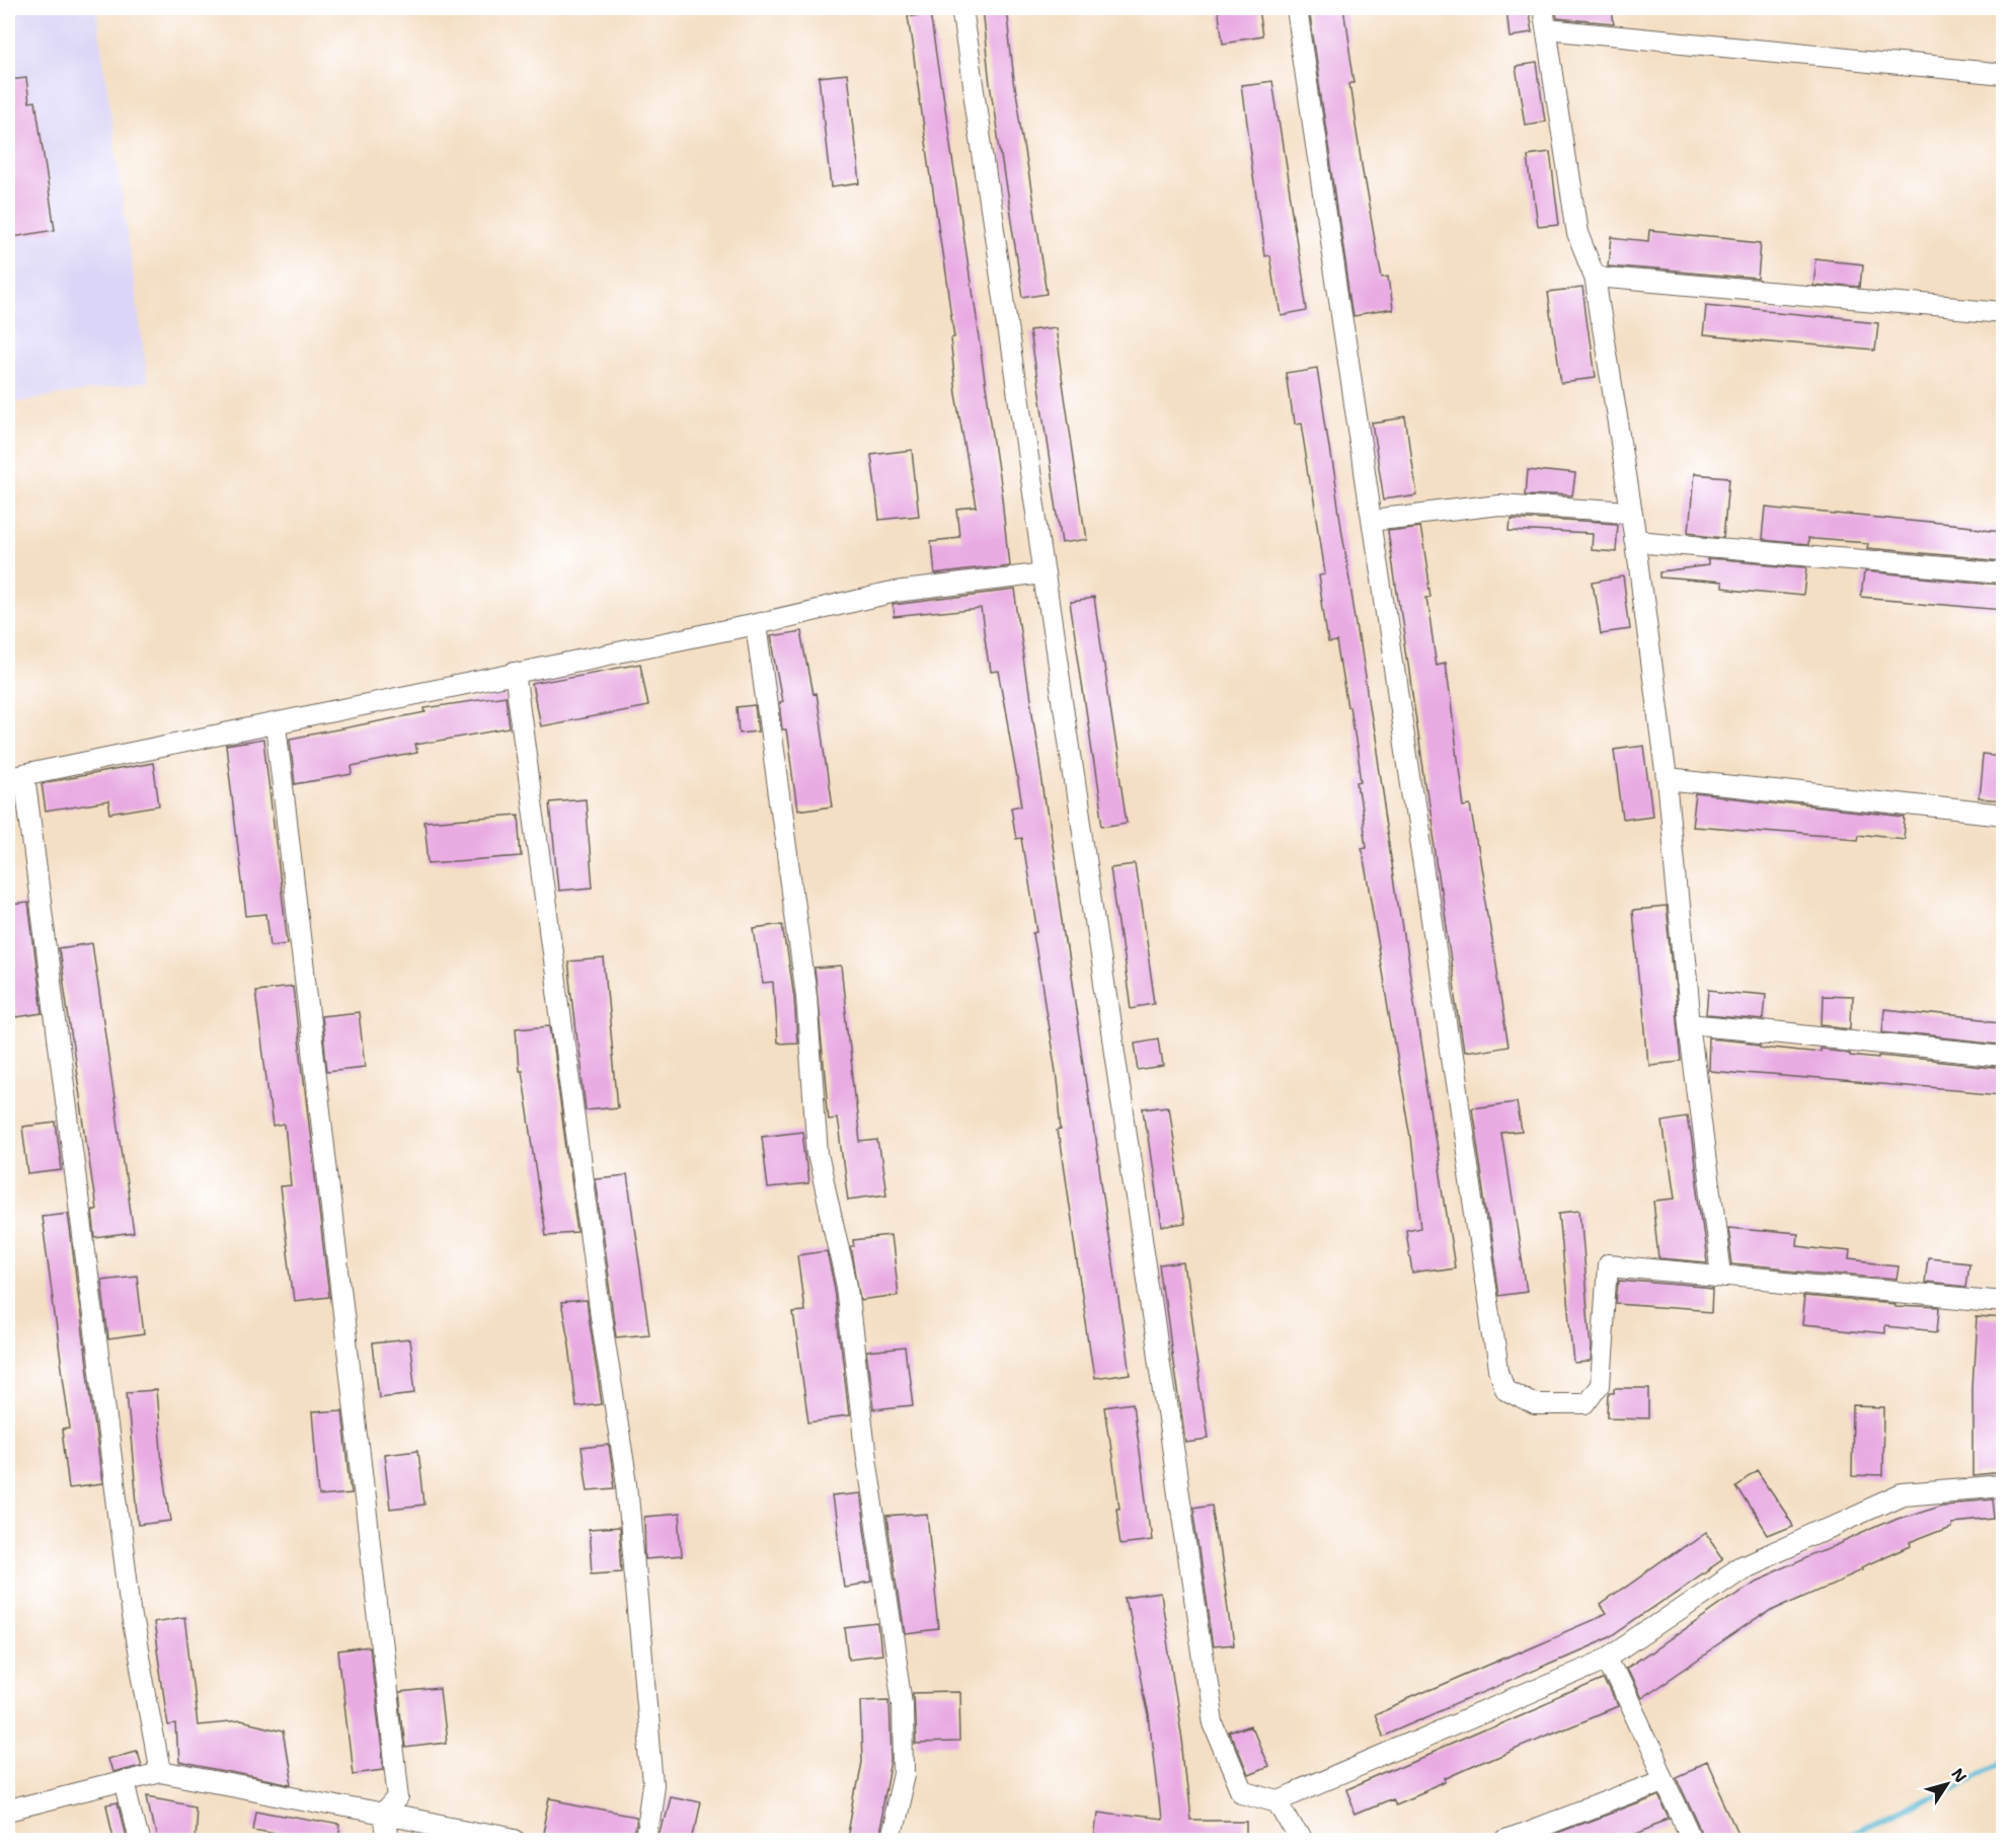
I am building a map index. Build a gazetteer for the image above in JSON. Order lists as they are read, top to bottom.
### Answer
{
  "north": "top right"
}
